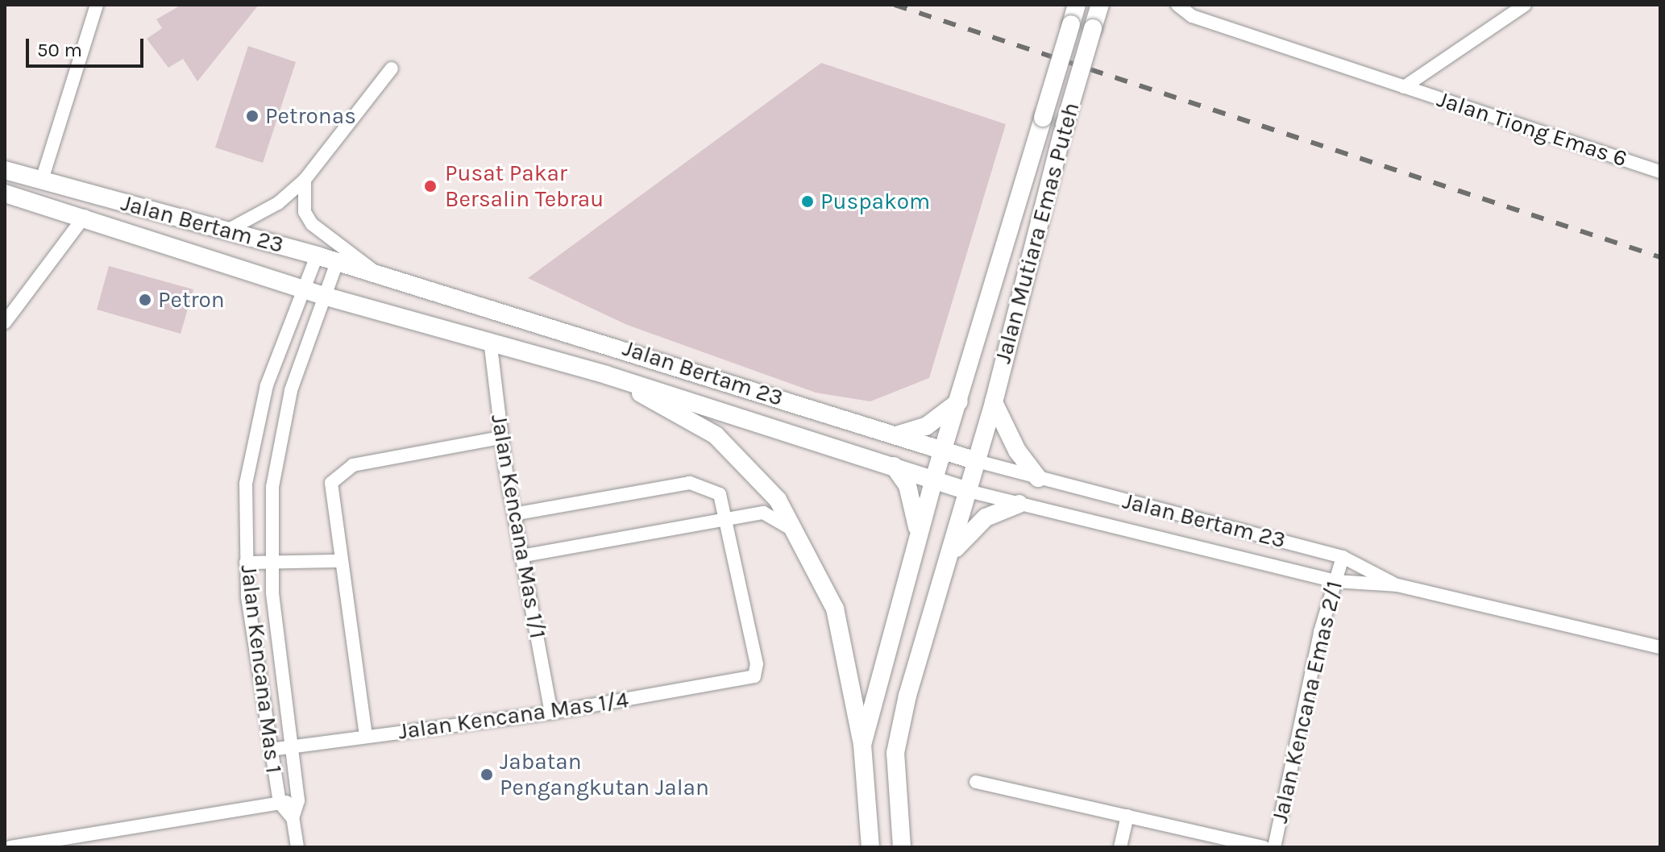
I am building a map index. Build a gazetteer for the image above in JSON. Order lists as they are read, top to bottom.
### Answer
{
  "streets": {
    "street": [
      "Jalan Tiong Emas 6",
      "Jalan Bertam 23",
      "Jalan Mutiara Emas Puteh",
      "Jalan Kencana Mas 1/1",
      "Jalan Kencana Mas 1",
      "Jalan Kencana Emas 2/1",
      "Jalan Kencana Mas 1/4"
    ]
  },
  "crossings": [
    ["Jalan Bertam 23", "Jalan Mutiara Emas Puteh"],
    ["Jalan Bertam 23", "Jalan Kencana Mas 1/1"],
    ["Jalan Bertam 23", "Jalan Kencana Mas 1"],
    ["Jalan Bertam 23", "Jalan Kencana Emas 2/1"],
    ["Jalan Kencana Mas 1/1", "Jalan Kencana Mas 1/4"],
    ["Jalan Kencana Mas 1", "Jalan Kencana Mas 1/4"]
  ],
  "places": [
    "Petronas",
    "Pusat Pakar Bersalin Tebrau",
    "Puspakom",
    "Petron",
    "Jabatan Pengangkutan Jalan"
  ],
  "scale_bar": "50 m"
}
